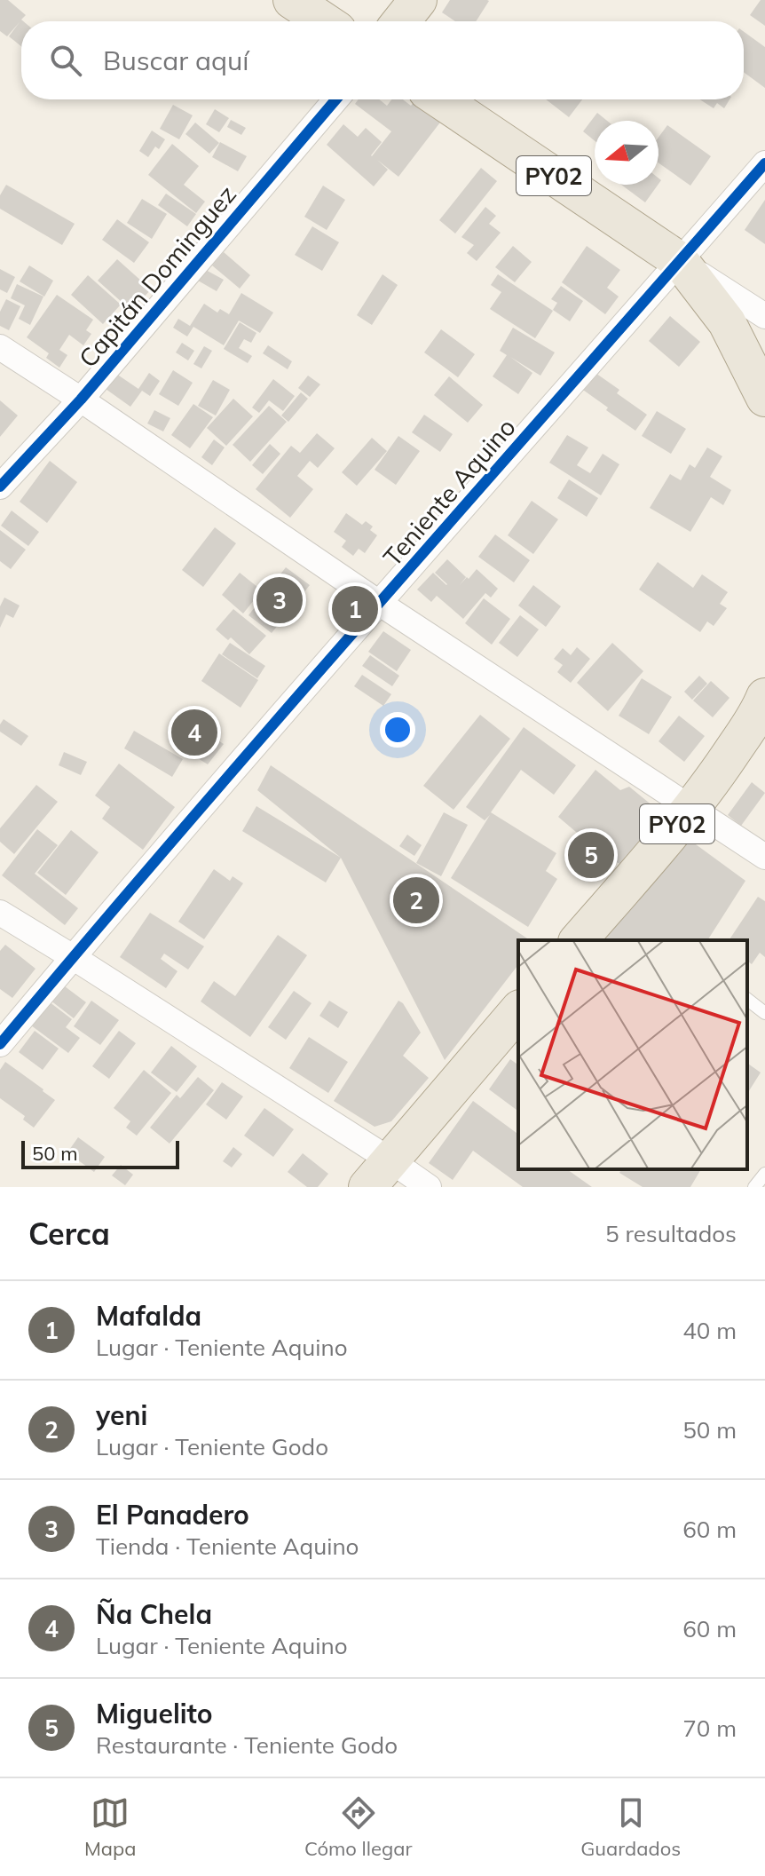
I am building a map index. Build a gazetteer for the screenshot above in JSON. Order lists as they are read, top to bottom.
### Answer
{
  "streets": {
    "main road": ["PY02"],
    "street": ["Capitán Dominguez", "Teniente Aquino"]
  },
  "crossings": [
    ["PY02", "Teniente Aquino"]
  ],
  "scale_bar": "50 m",
  "north": "left",
  "page": {
    "search": "Buscar aquí",
    "pins": [
      "3",
      "1",
      "4",
      "5",
      "2"
    ],
    "scale": "50 m",
    "heading": ["Cerca", "5 resultados"],
    "list": [
      {
        "mark": "1",
        "name": "Mafalda",
        "note": "Lugar · Teniente Aquino",
        "value": "40 m"
      },
      {
        "mark": "2",
        "name": "yeni",
        "note": "Lugar · Teniente Godo",
        "value": "50 m"
      },
      {
        "mark": "3",
        "name": "El Panadero",
        "note": "Tienda · Teniente Aquino",
        "value": "60 m"
      },
      {
        "mark": "4",
        "name": "Ña Chela",
        "note": "Lugar · Teniente Aquino",
        "value": "60 m"
      },
      {
        "mark": "5",
        "name": "Miguelito",
        "note": "Restaurante · Teniente Godo",
        "value": "70 m"
      }
    ],
    "nav": ["Mapa", "Cómo llegar", "Guardados"]
  }
}
